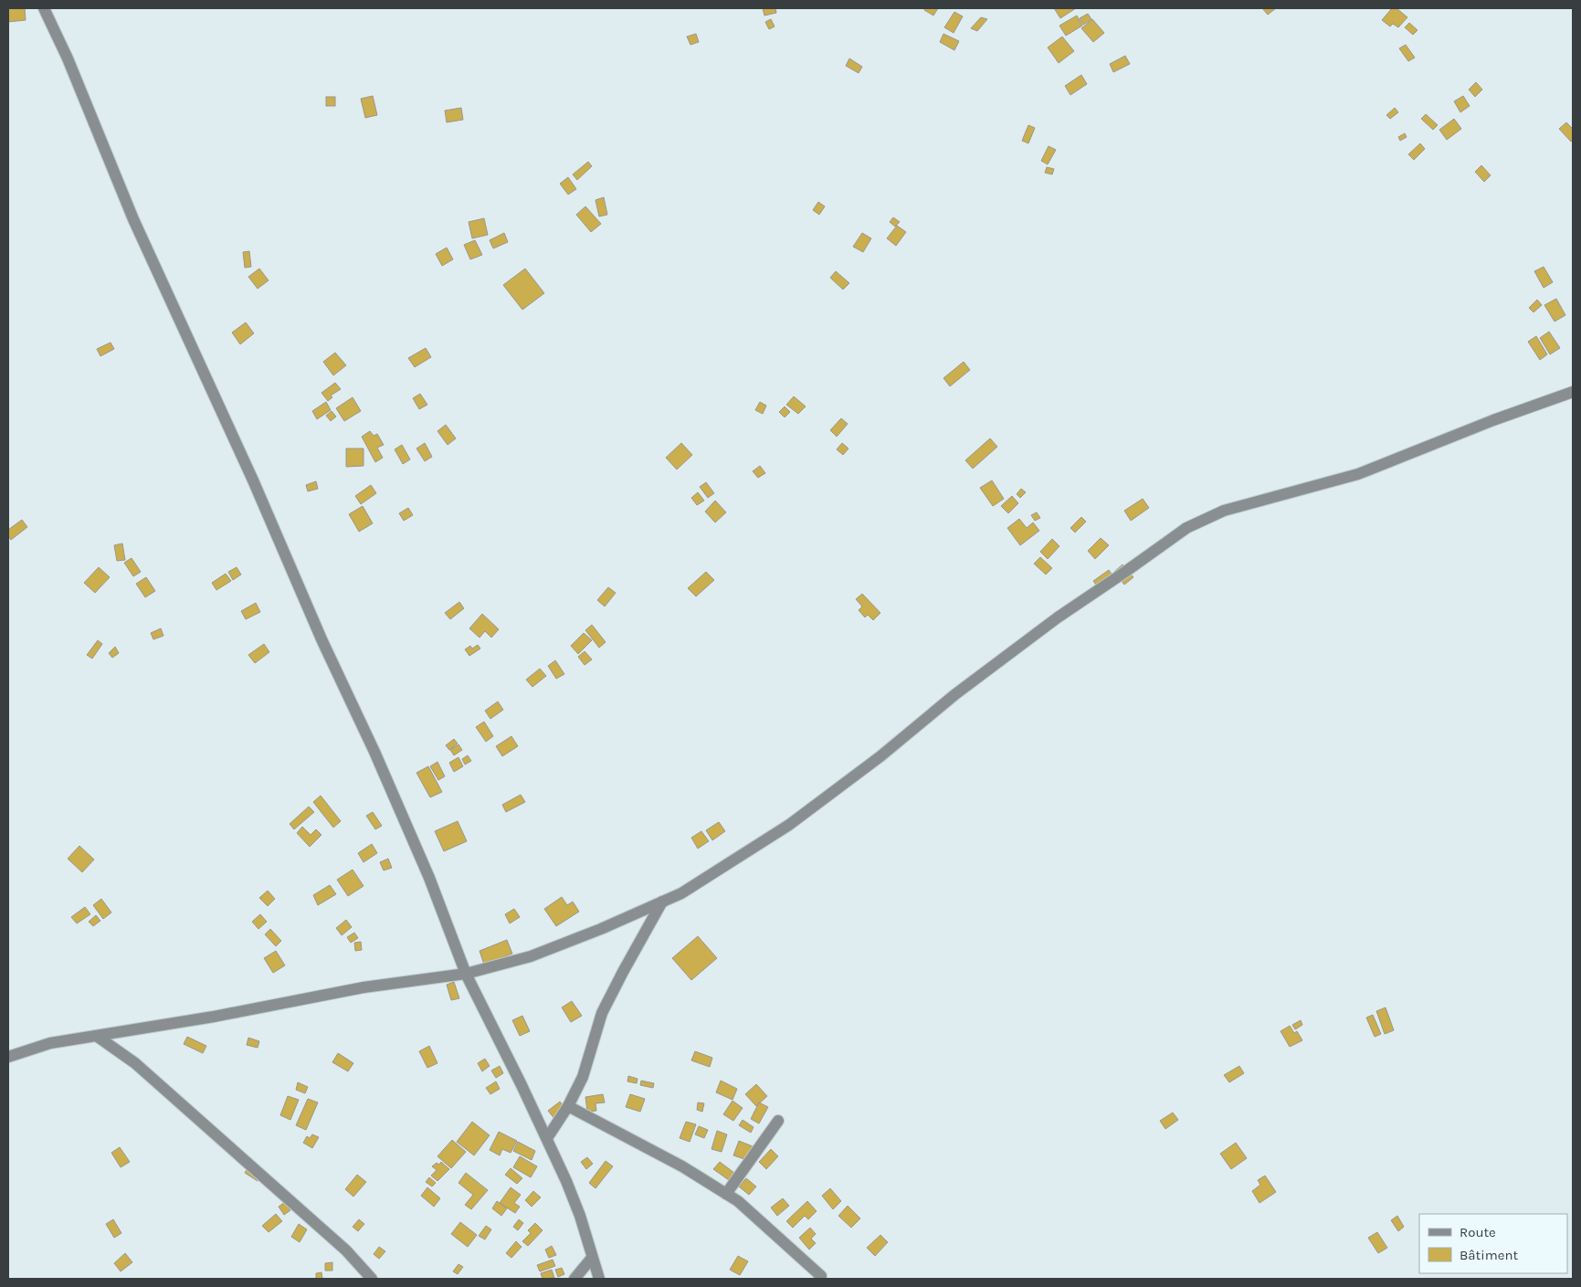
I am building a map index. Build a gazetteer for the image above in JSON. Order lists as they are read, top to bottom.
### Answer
{
  "legend": ["Route", "Bâtiment"]
}
